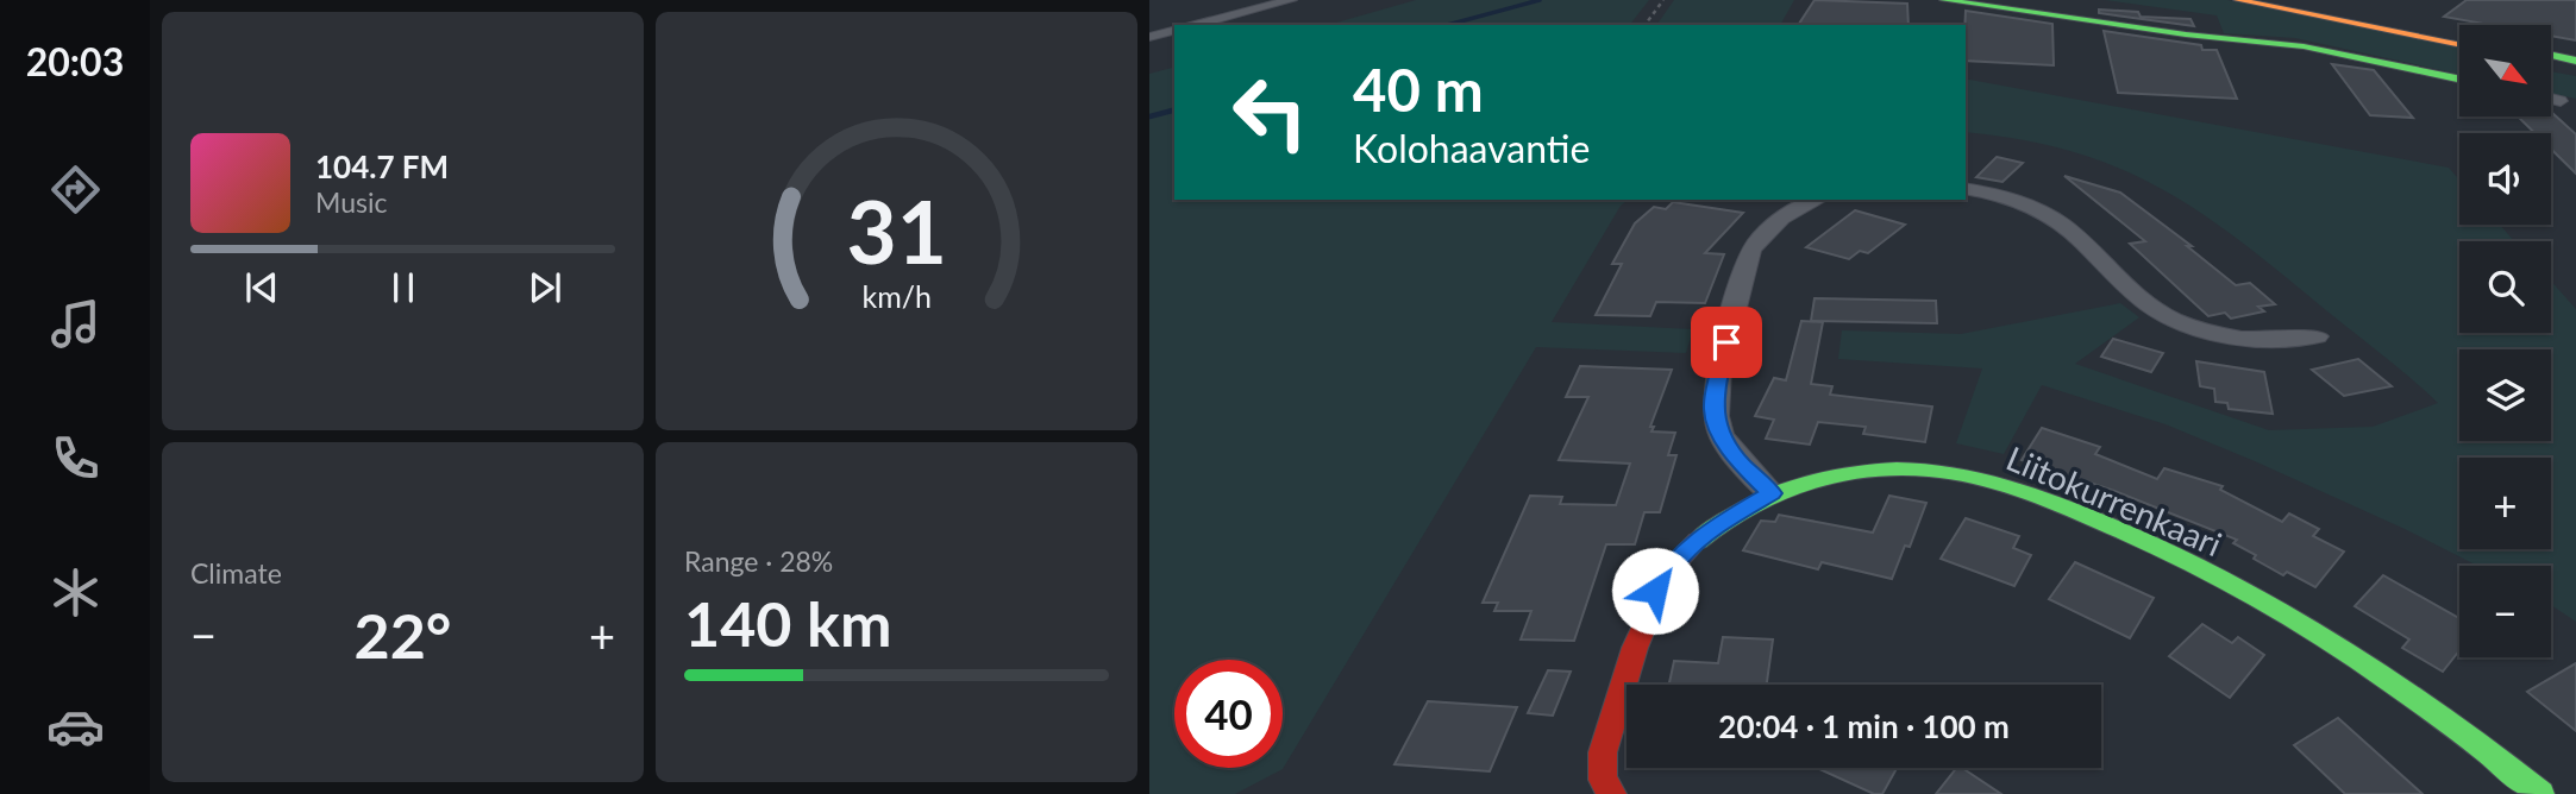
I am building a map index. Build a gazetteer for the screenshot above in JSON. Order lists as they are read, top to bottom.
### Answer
{
  "streets": {
    "street": ["Liitokurrenkaari"]
  },
  "north": "bottom right",
  "page": {
    "tabs": "20:03",
    "map_buttons": ["+", "−"],
    "turn": ["40 m", "Kolohaavantie"],
    "song": ["104.7 FM", "Music"],
    "tile": [
      "Climate",
      ["Range · 28%", "140 km"]
    ],
    "heat": ["−", "22°", "+"],
    "limit": "40",
    "trip": "20:04 · 1 min · 100 m",
    "gauge": ["31", "km/h"]
  }
}
